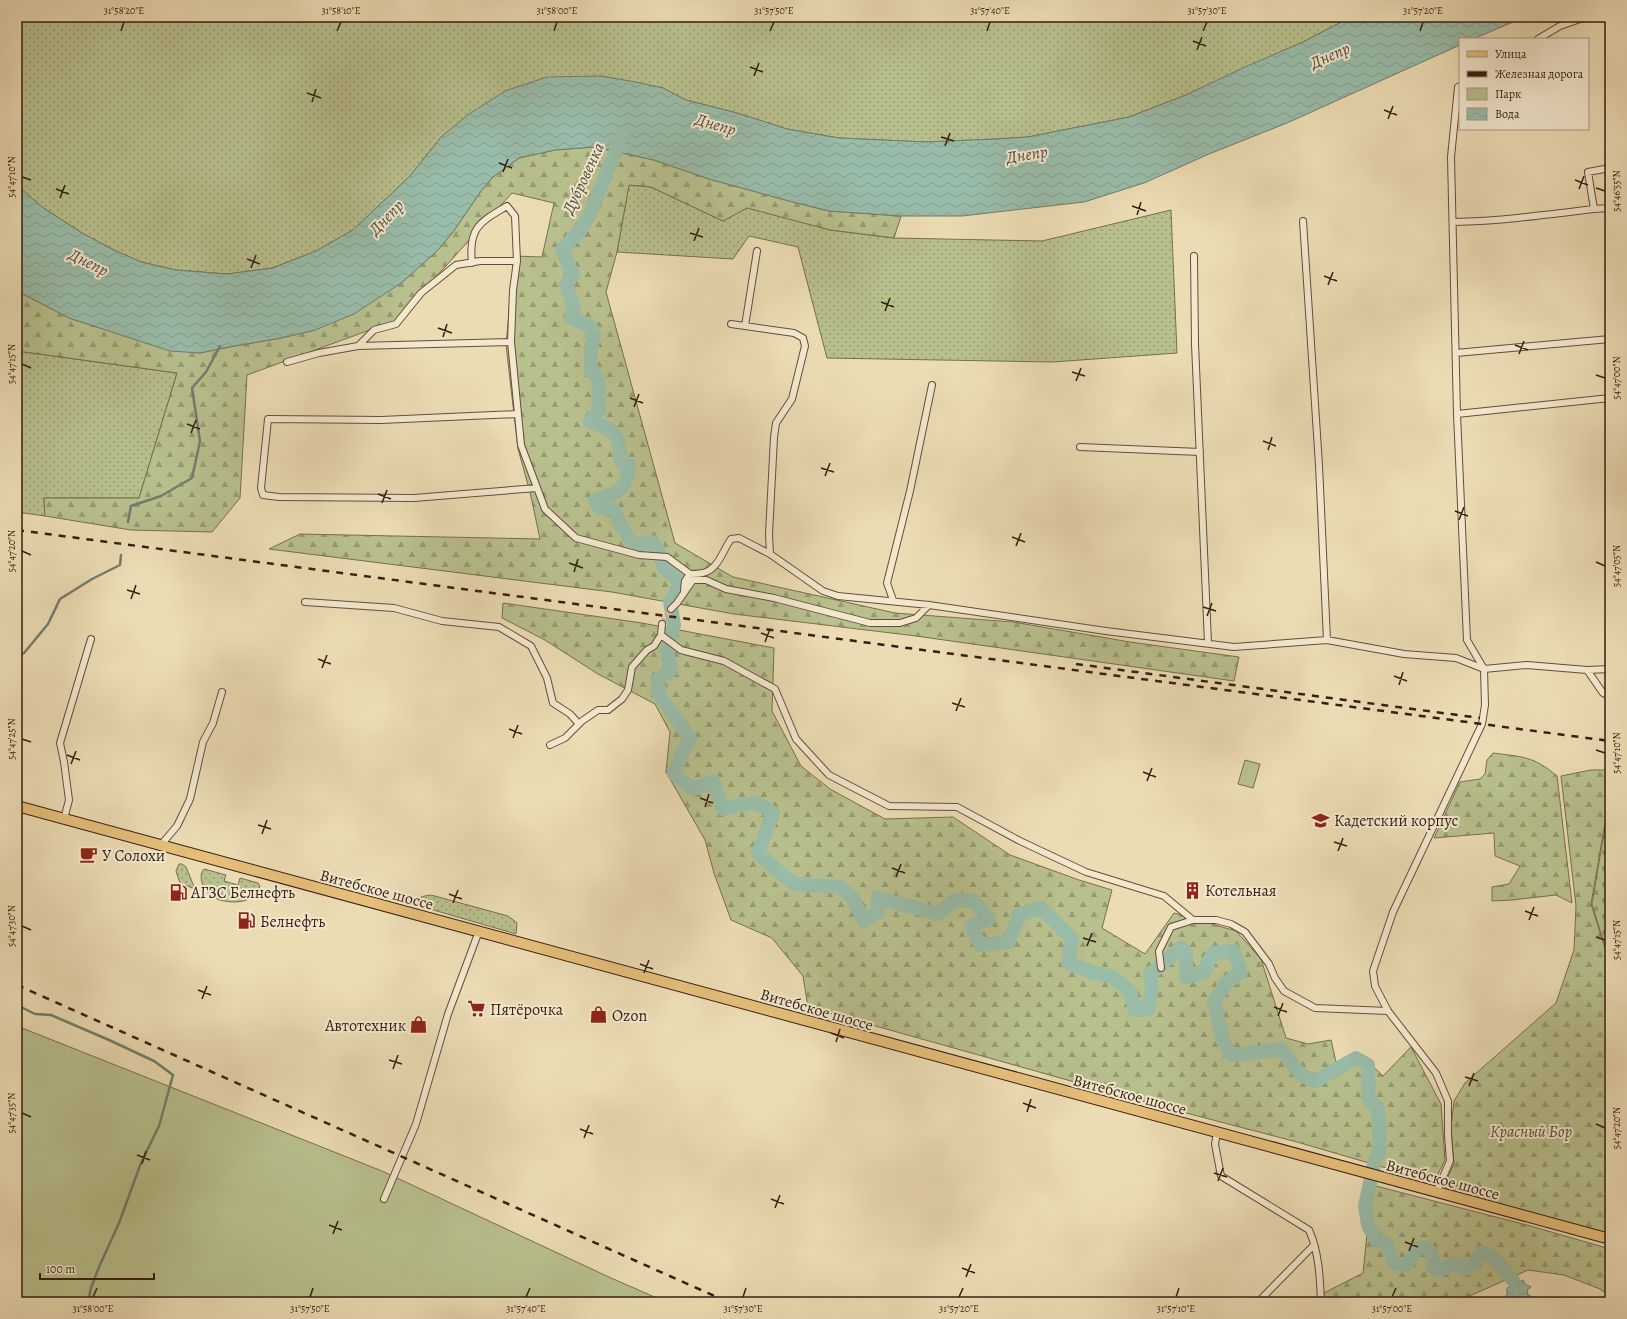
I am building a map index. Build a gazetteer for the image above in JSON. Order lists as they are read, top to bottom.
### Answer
{
  "streets": {
    "main road": ["Витебское шоссе"]
  },
  "water": ["Днепр", "Дубровенка"],
  "parks": ["Красный Бор"],
  "places": {
    "school or university": ["Кадетский корпус"],
    "cafe": ["У Солохи"],
    "building": ["Котельная"],
    "fuel station": ["АГЗС Белнефть", "Белнефть"],
    "supermarket": ["Пятёрочка"],
    "shop": ["Ozon", "Автотехник"]
  },
  "legend": [
    "Улица",
    "Железная дорога",
    "Парк",
    "Вода"
  ],
  "scale_bar": "100 m",
  "coordinates": [
    "31°58'20\"E",
    "31°58'10\"E",
    "31°58'00\"E",
    "31°57'50\"E",
    "31°57'40\"E",
    "31°57'30\"E",
    "31°57'20\"E",
    "54°47'10\"N",
    "54°46'55\"N",
    "54°47'15\"N",
    "54°47'00\"N",
    "54°47'20\"N",
    "54°47'05\"N",
    "54°47'25\"N",
    "54°47'30\"N",
    "54°47'35\"N",
    "31°57'10\"E",
    "31°57'00\"E"
  ]
}
